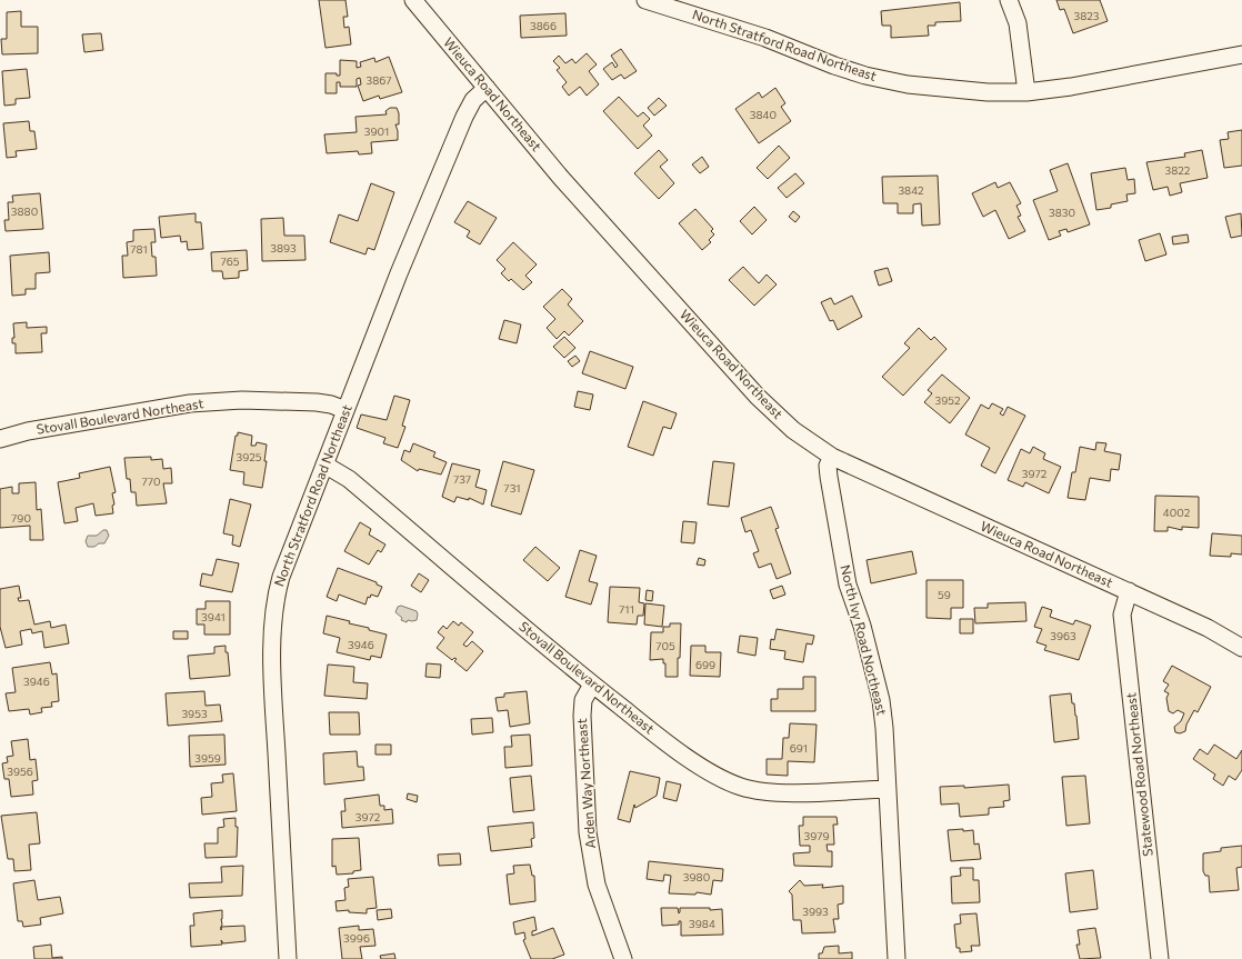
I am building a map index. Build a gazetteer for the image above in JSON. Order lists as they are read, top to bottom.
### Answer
{
  "streets": {
    "street": [
      "North Stratford Road Northeast",
      "Wieuca Road Northeast",
      "Stovall Boulevard Northeast",
      "North Ivy Road Northeast",
      "Statewood Road Northeast",
      "Arden Way Northeast"
    ]
  },
  "crossings": [
    ["North Stratford Road Northeast", "Wieuca Road Northeast"],
    ["North Stratford Road Northeast", "Stovall Boulevard Northeast"],
    ["Wieuca Road Northeast", "North Ivy Road Northeast"],
    ["Wieuca Road Northeast", "Statewood Road Northeast"],
    ["Stovall Boulevard Northeast", "North Ivy Road Northeast"],
    ["Stovall Boulevard Northeast", "Arden Way Northeast"]
  ],
  "house_numbers": [
    "3823",
    "3866",
    "3867",
    "3840",
    "3901",
    "3822",
    "3842",
    "3880",
    "3830",
    "3893",
    "781",
    "765",
    "3952",
    "3925",
    "3972",
    "737",
    "770",
    "731",
    "4002",
    "790",
    "59",
    "711",
    "3941",
    "3963",
    "3946",
    "705",
    "699",
    "3946",
    "3953",
    "691",
    "3959",
    "3956",
    "3972",
    "3979",
    "3980",
    "3993",
    "3984",
    "3996"
  ]
}
